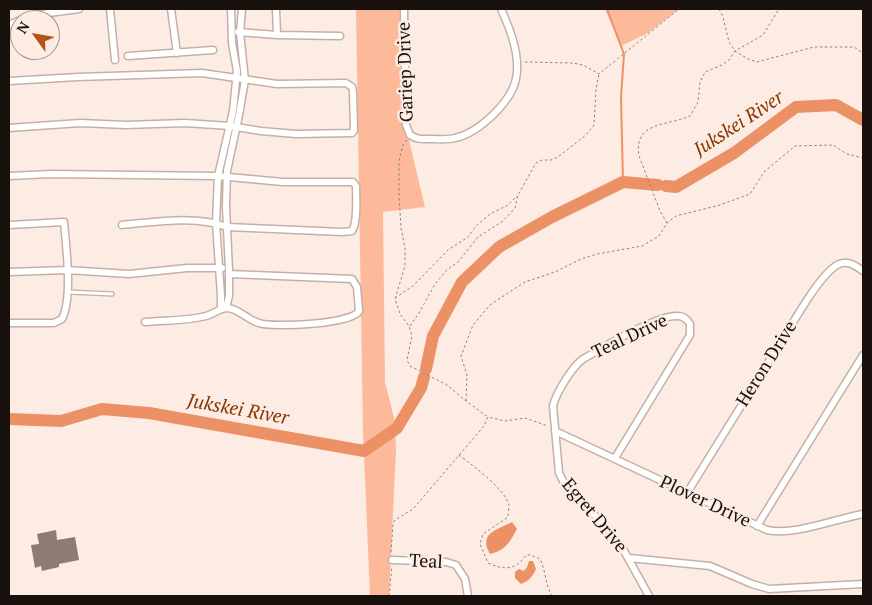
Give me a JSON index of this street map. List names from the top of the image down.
{
  "streets": {
    "street": [
      "Gariep Drive",
      "Teal Drive",
      "Heron Drive",
      "Plover Drive",
      "Egret Drive",
      "Teal"
    ]
  },
  "crossings": [
    ["Teal Drive", "Plover Drive"],
    ["Teal Drive", "Egret Drive"],
    ["Heron Drive", "Plover Drive"],
    ["Plover Drive", "Egret Drive"]
  ],
  "water": ["Jukskei River"],
  "north": "top left"
}
